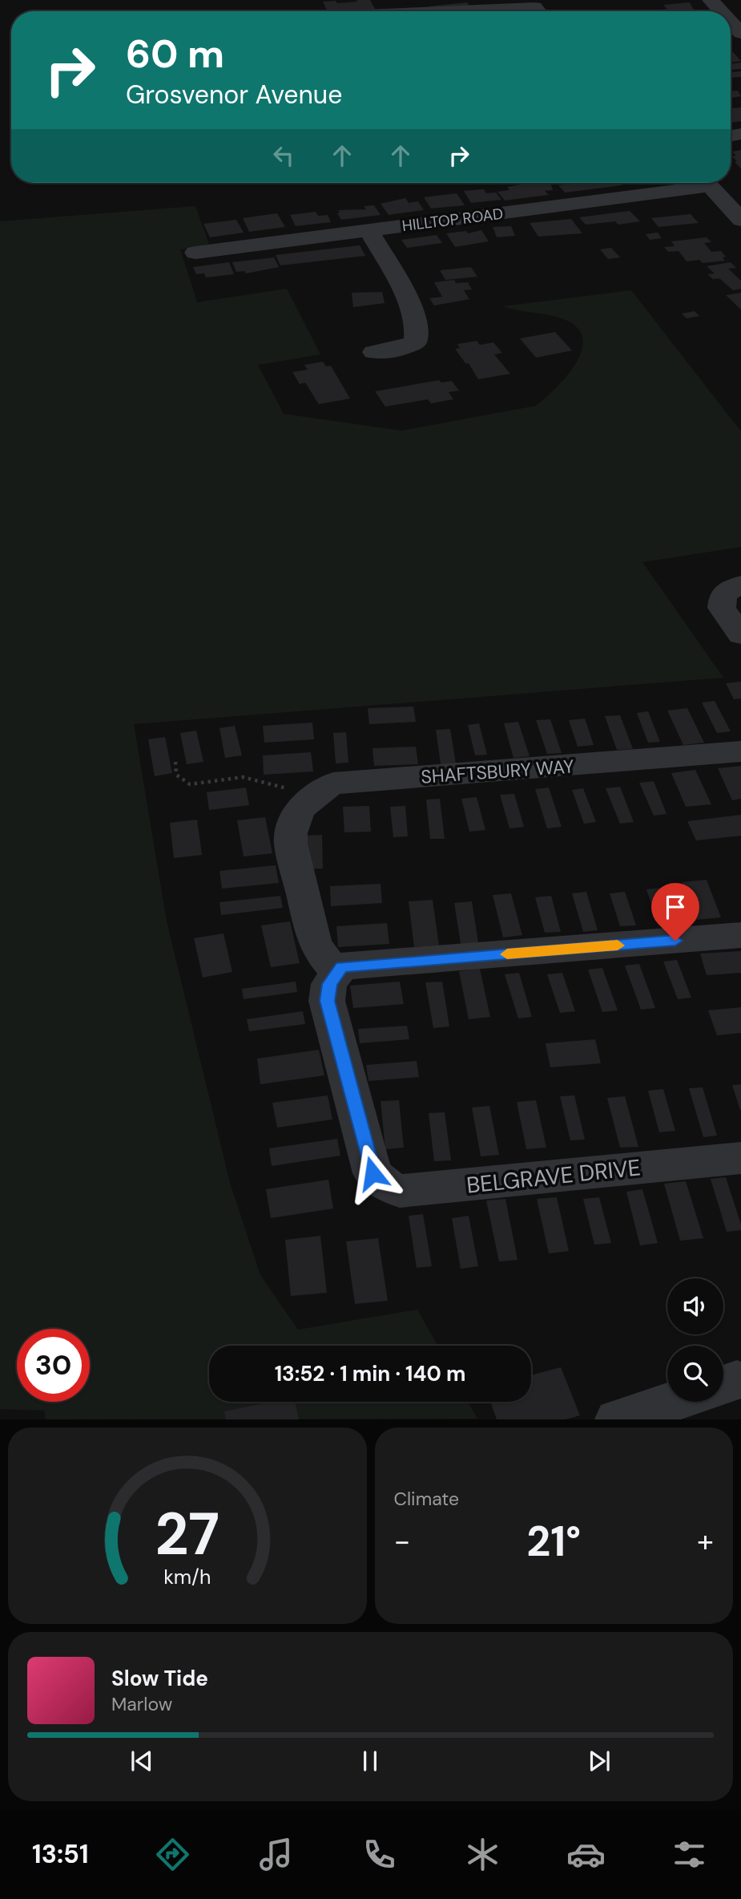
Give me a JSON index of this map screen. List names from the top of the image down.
{
  "streets": {
    "street": ["HILLTOP ROAD", "SHAFTSBURY WAY", "BELGRAVE DRIVE"]
  },
  "crossings": [
    ["SHAFTSBURY WAY", "BELGRAVE DRIVE"]
  ],
  "page": {
    "turn": ["60 m", "Grosvenor Avenue"],
    "limit": "30",
    "trip": "13:52 · 1 min · 140 m",
    "tile": "Climate",
    "heat": ["−", "21°", "+"],
    "song": ["Slow Tide", "Marlow"],
    "tabs": "13:51",
    "gauge": ["27", "km/h"]
  }
}
